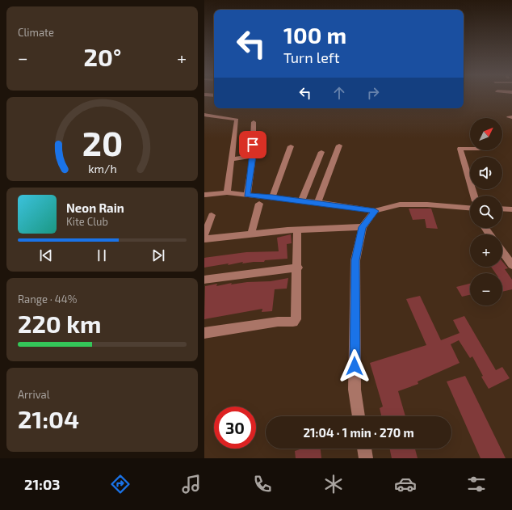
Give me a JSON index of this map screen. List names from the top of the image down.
{
  "north": "top right",
  "page": {
    "tile": [
      "Climate",
      ["Range · 44%", "220 km"],
      ["Arrival", "21:04"]
    ],
    "turn": ["100 m", "Turn left"],
    "heat": ["−", "20°", "+"],
    "map_buttons": ["+", "−"],
    "song": ["Neon Rain", "Kite Club"],
    "limit": "30",
    "trip": "21:04 · 1 min · 270 m",
    "tabs": "21:03",
    "gauge": ["20", "km/h"]
  }
}
